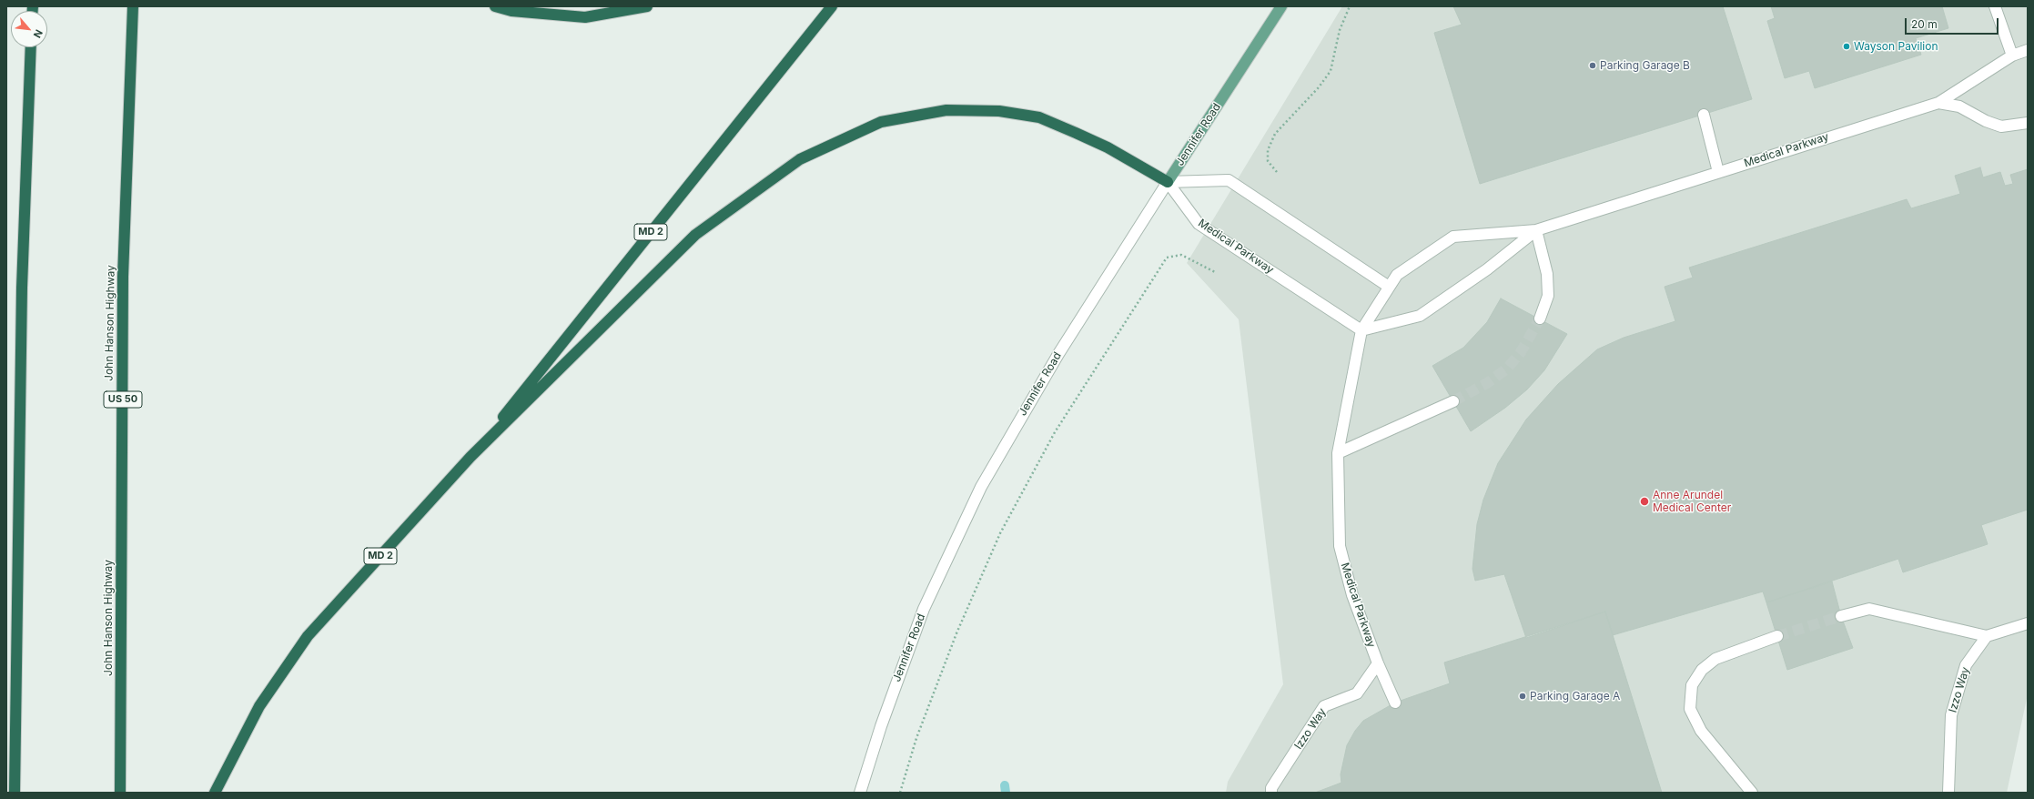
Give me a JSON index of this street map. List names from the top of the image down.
{
  "streets": {
    "highway": ["MD 2", "John Hanson Highway", "US 50"],
    "main road": ["Jennifer Road"],
    "street": ["Medical Parkway", "Izzo Way"]
  },
  "crossings": [
    ["Jennifer Road", "Medical Parkway"],
    ["Medical Parkway", "Izzo Way"]
  ],
  "places": [
    "Wayson Pavilion",
    "Parking Garage B",
    "Anne Arundel Medical Center",
    "Parking Garage A"
  ],
  "scale_bar": "20 m",
  "north": "bottom right"
}
